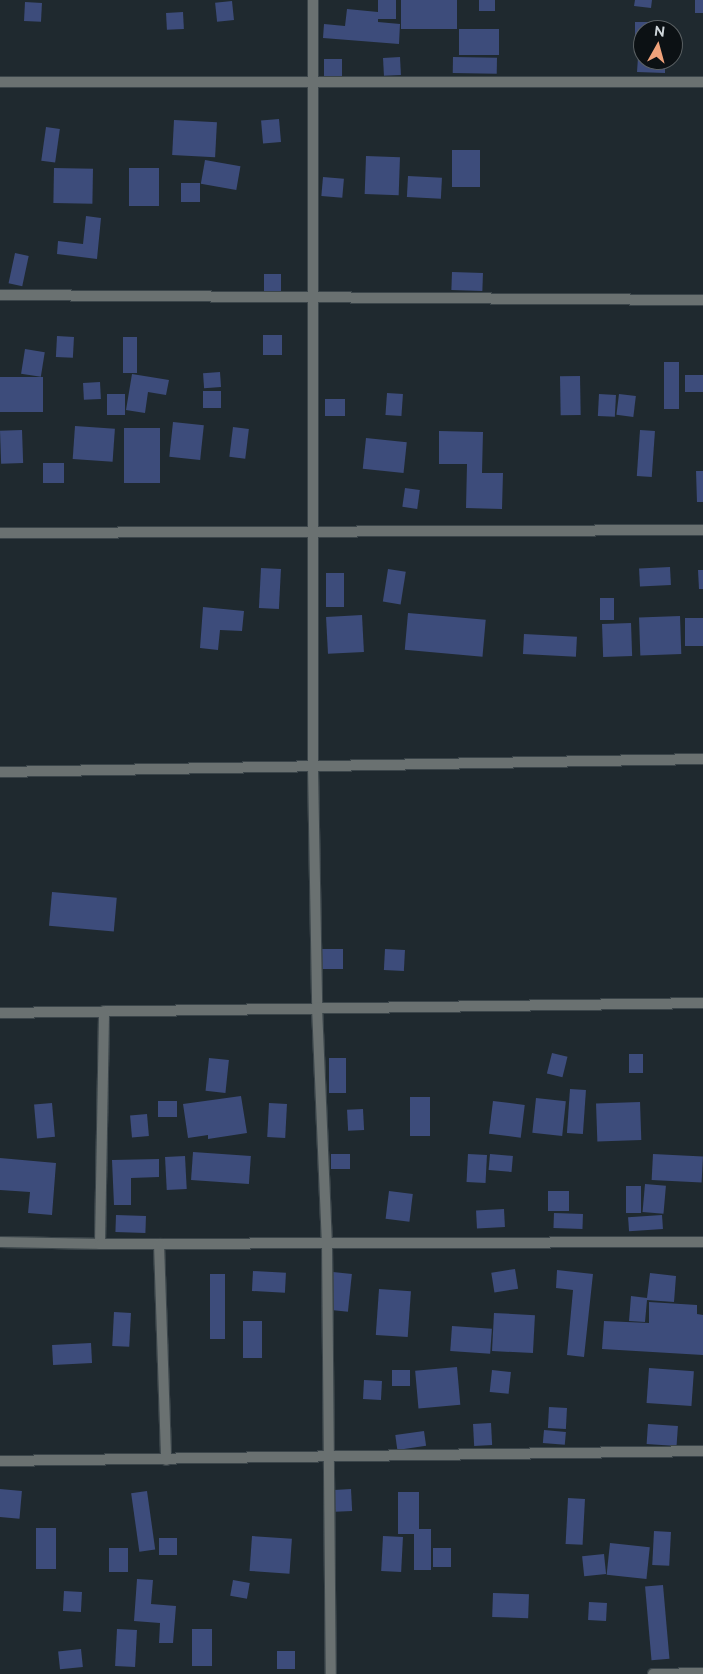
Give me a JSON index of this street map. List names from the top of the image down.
{
  "north": "top"
}
